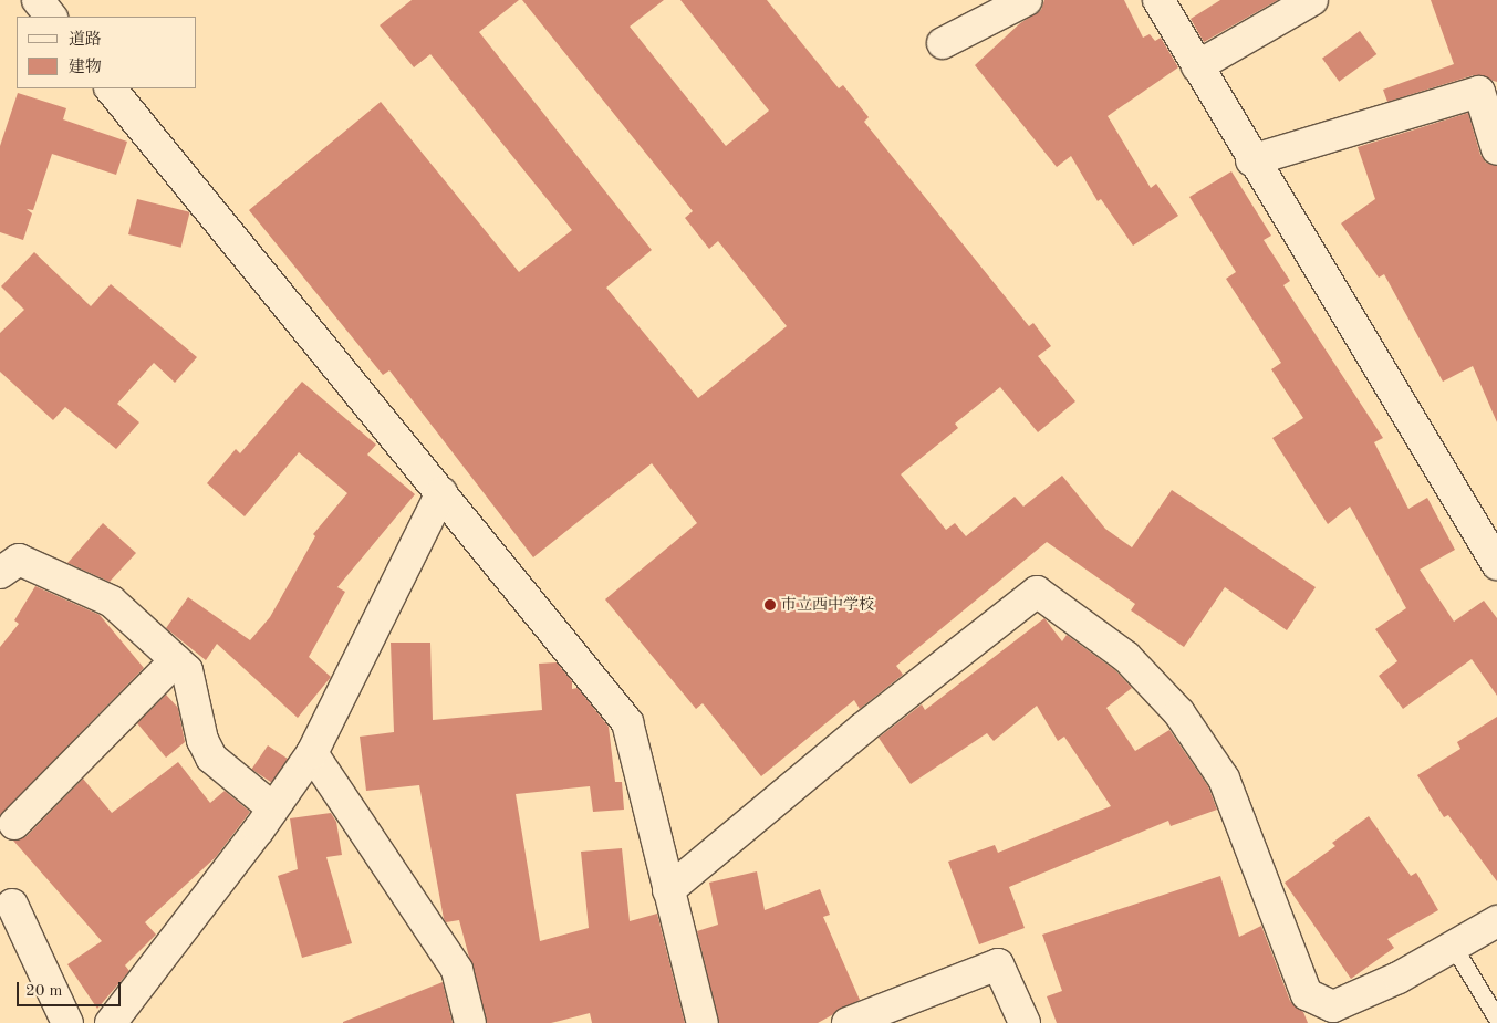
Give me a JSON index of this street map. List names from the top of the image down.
{
  "places": ["市立西中学校"],
  "legend": ["道路", "建物"],
  "scale_bar": "20 m"
}
